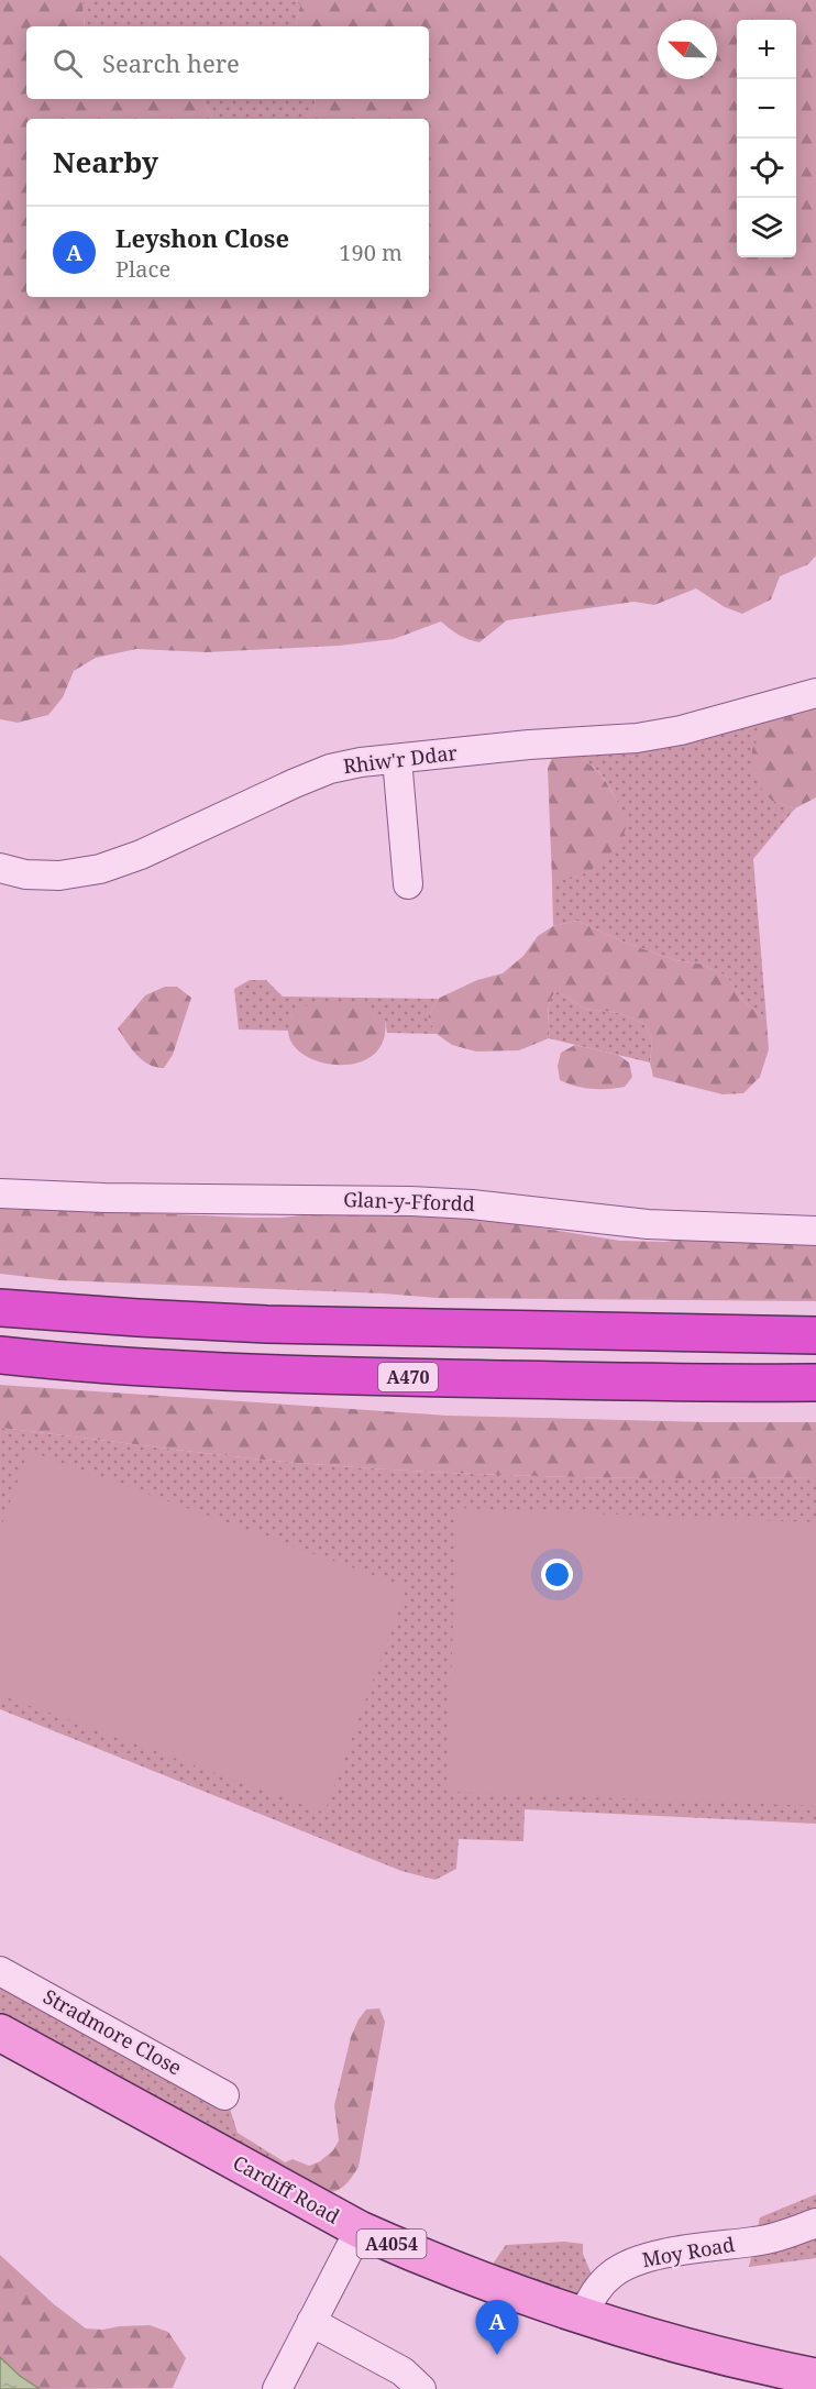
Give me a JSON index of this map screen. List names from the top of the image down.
{
  "streets": {
    "highway": ["A470"],
    "main road": ["Cardiff Road", "A4054"],
    "street": [
      "Rhiw'r Ddar",
      "Glan-y-Ffordd",
      "Stradmore Close",
      "Moy Road"
    ]
  },
  "crossings": [
    ["Cardiff Road", "Moy Road"]
  ],
  "north": "top left",
  "page": {
    "map_buttons": ["+", "−"],
    "search": "Search here",
    "heading": "Nearby",
    "list": [
      {
        "mark": "A",
        "name": "Leyshon Close",
        "note": "Place",
        "value": "190 m"
      }
    ],
    "pins": "A"
  }
}
